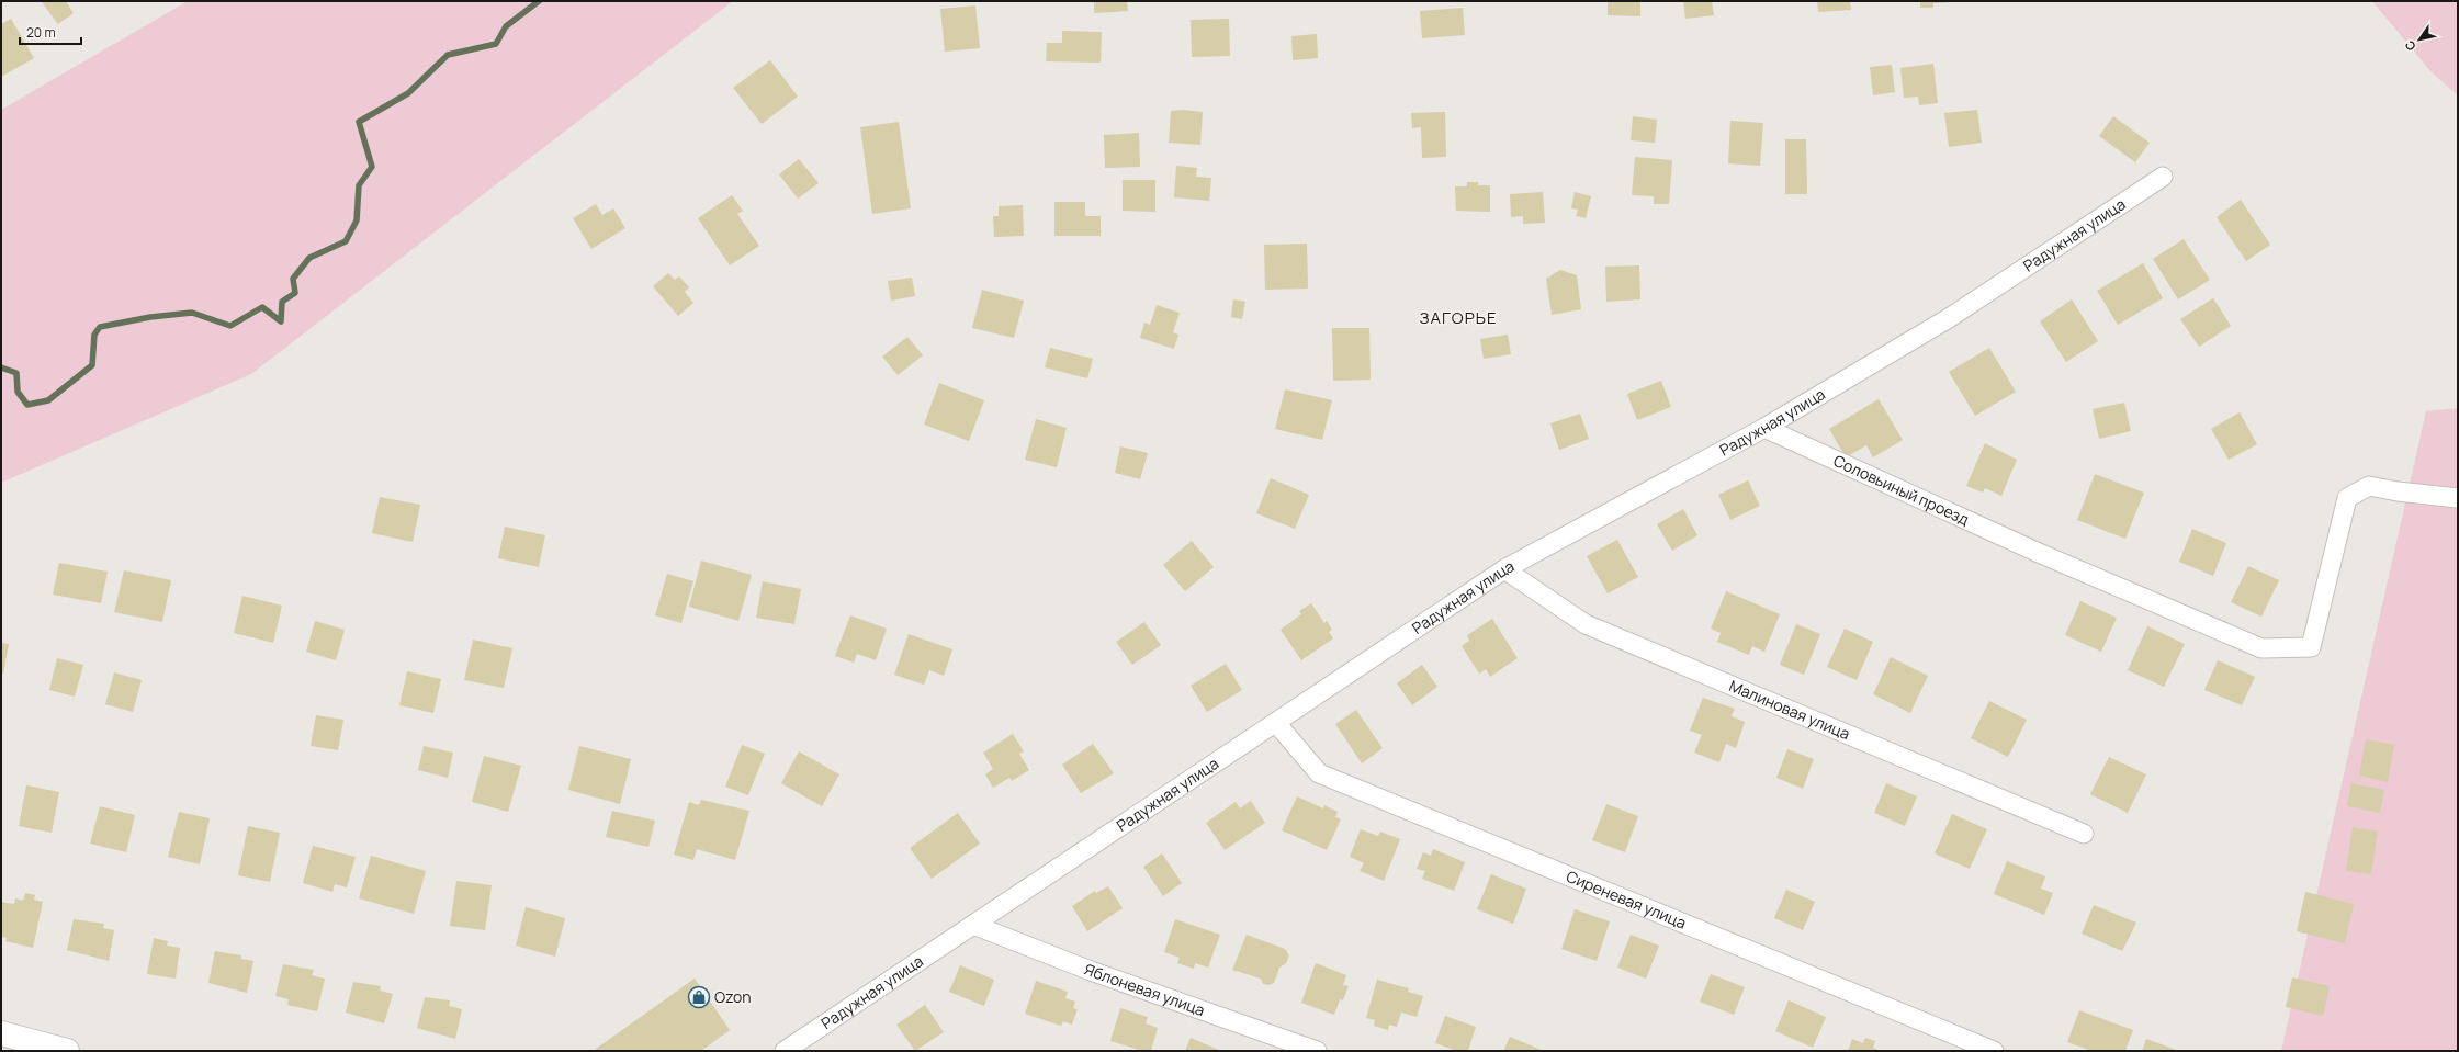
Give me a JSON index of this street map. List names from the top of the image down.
{
  "streets": {
    "street": [
      "Радужная улица",
      "Соловьиный проезд",
      "Малиновая улица",
      "Сиреневая улица",
      "Яблоневая улица"
    ]
  },
  "crossings": [
    ["Радужная улица", "Соловьиный проезд"],
    ["Радужная улица", "Малиновая улица"],
    ["Радужная улица", "Сиреневая улица"],
    ["Радужная улица", "Яблоневая улица"]
  ],
  "districts": ["ЗАГОРЬЕ"],
  "places": {
    "shop": ["Ozon"]
  },
  "scale_bar": "20 m",
  "north": "bottom left"
}
